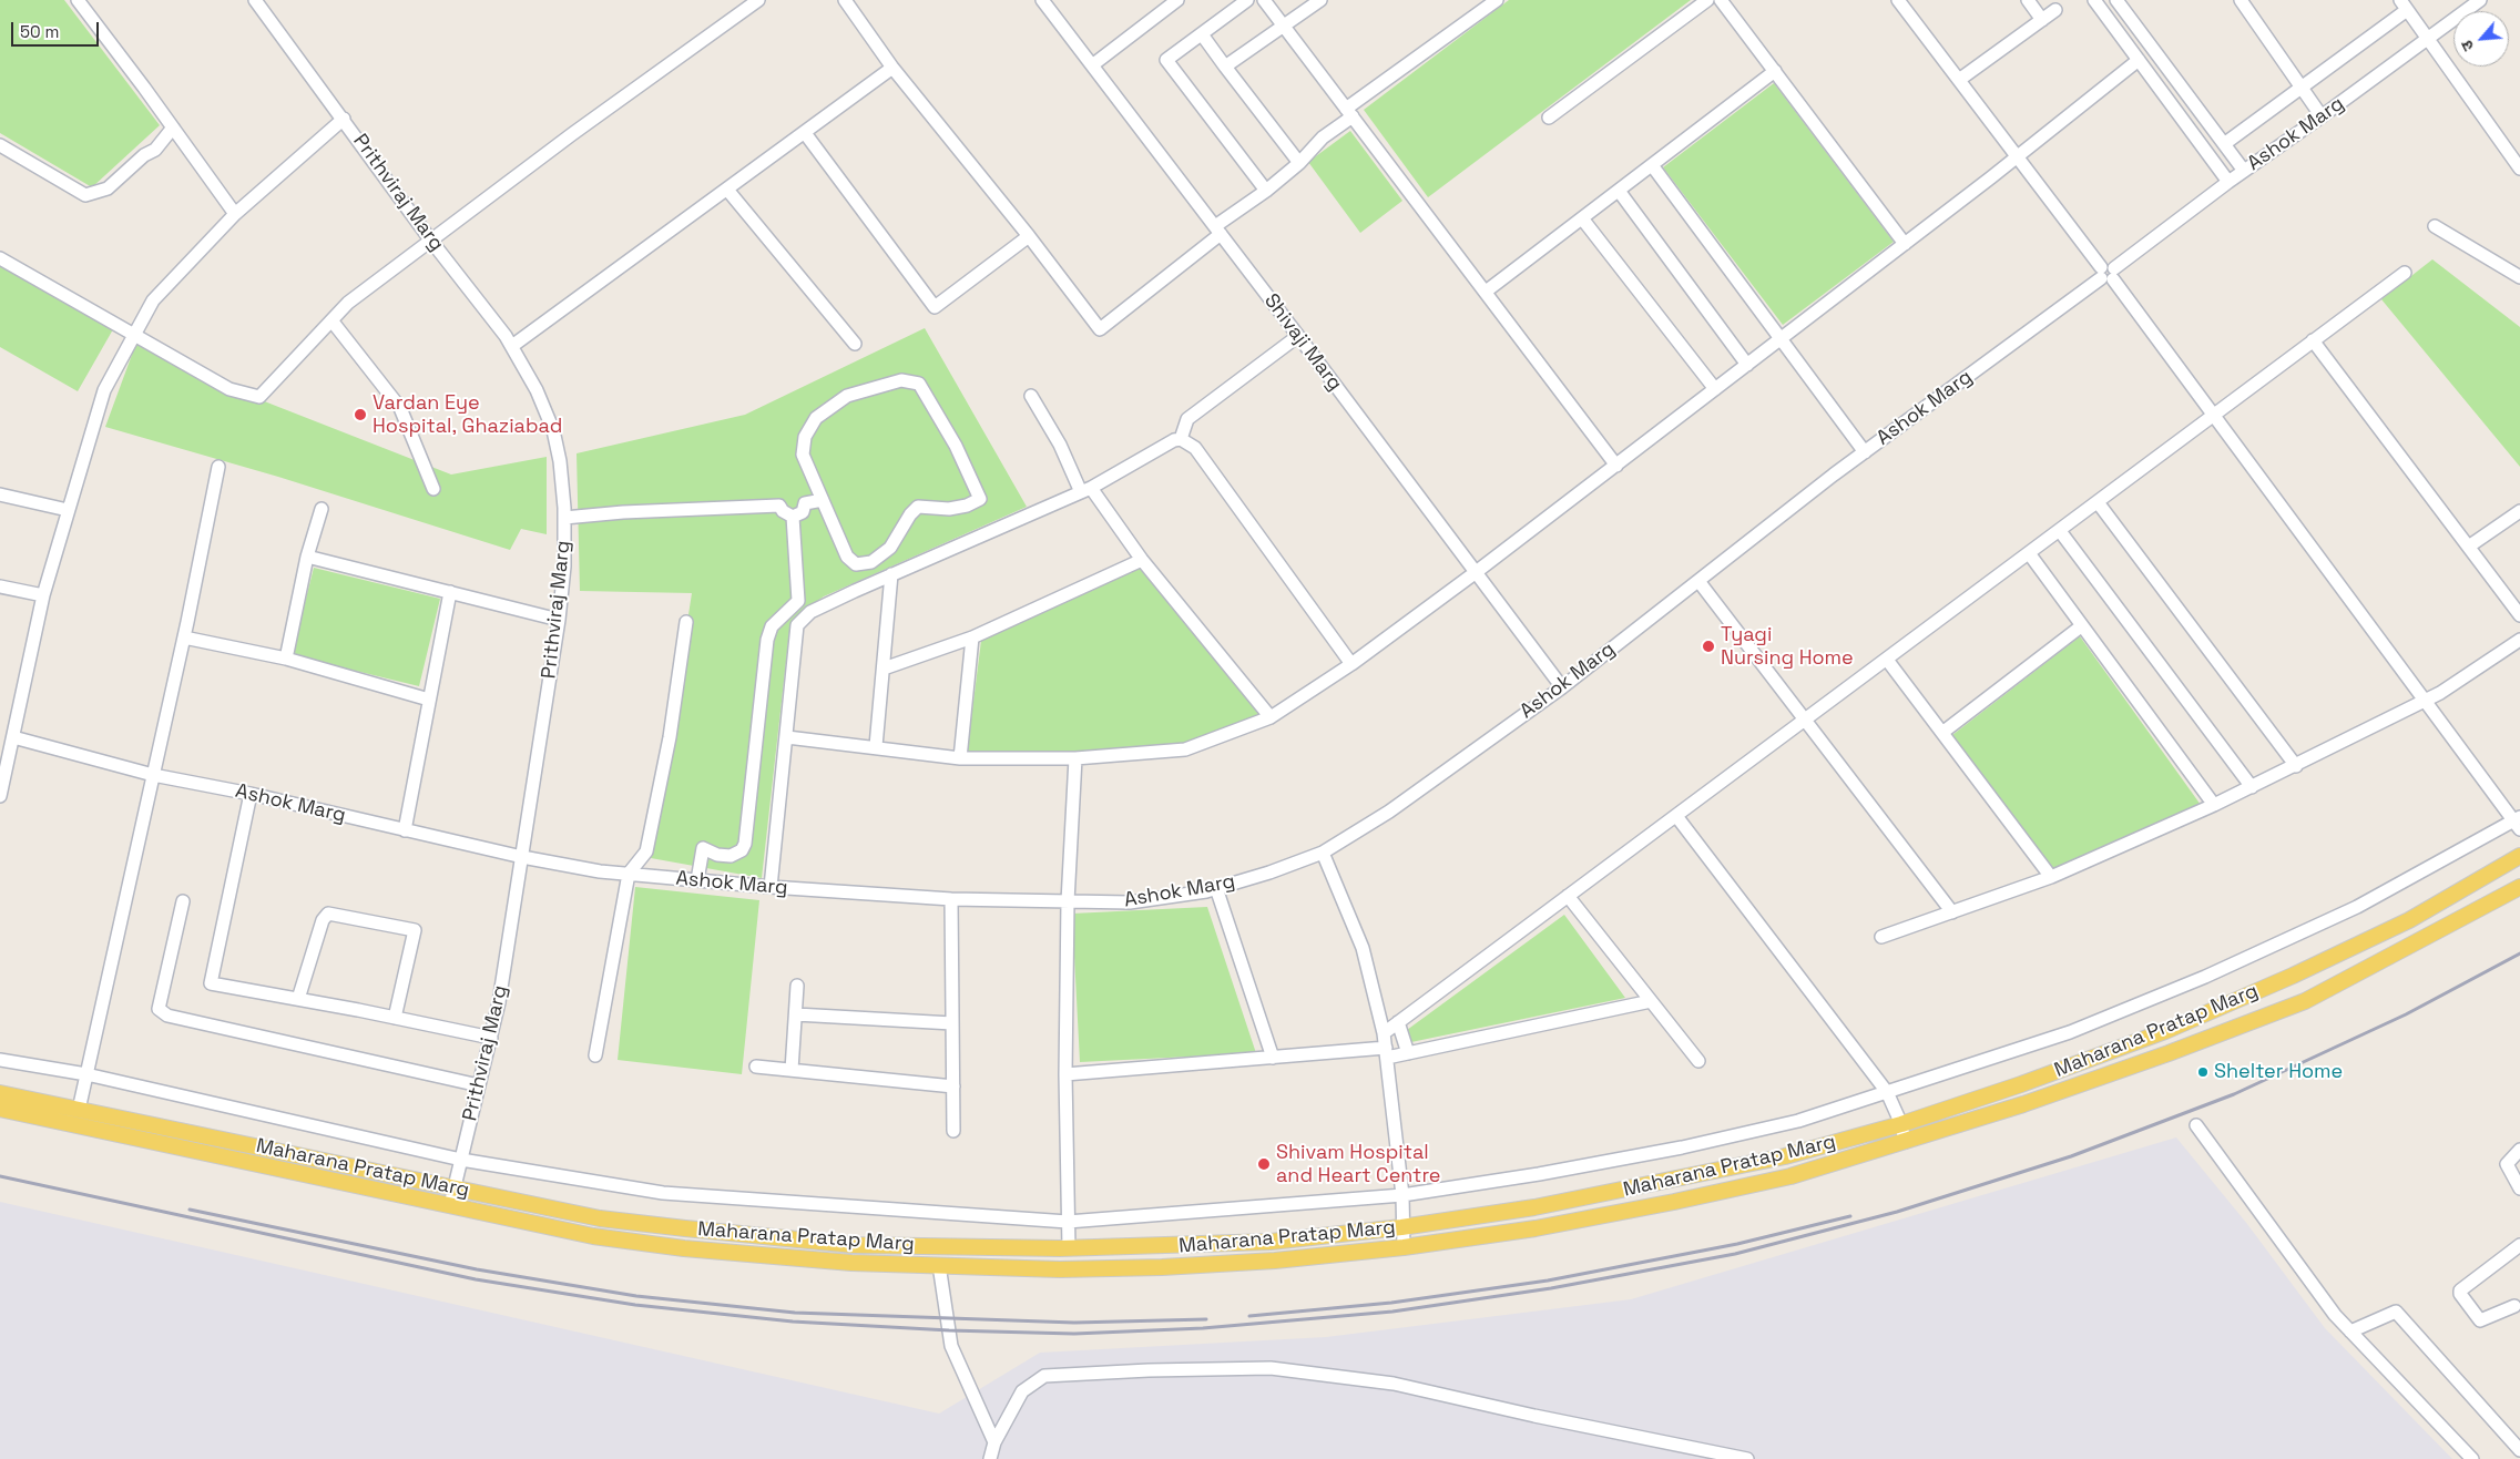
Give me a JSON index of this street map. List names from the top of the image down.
{
  "streets": {
    "main road": ["Maharana Pratap Marg"],
    "street": ["Ashok Marg", "Prithviraj Marg", "Shivaji Marg"]
  },
  "crossings": [
    ["Ashok Marg", "Prithviraj Marg"],
    ["Ashok Marg", "Shivaji Marg"],
    ["Prithviraj Marg", "Maharana Pratap Marg"]
  ],
  "places": [
    "Vardan Eye Hospital, Ghaziabad",
    "Tyagi Nursing Home",
    "Shelter Home",
    "Shivam Hospital and Heart Centre"
  ],
  "scale_bar": "50 m",
  "north": "bottom left"
}
